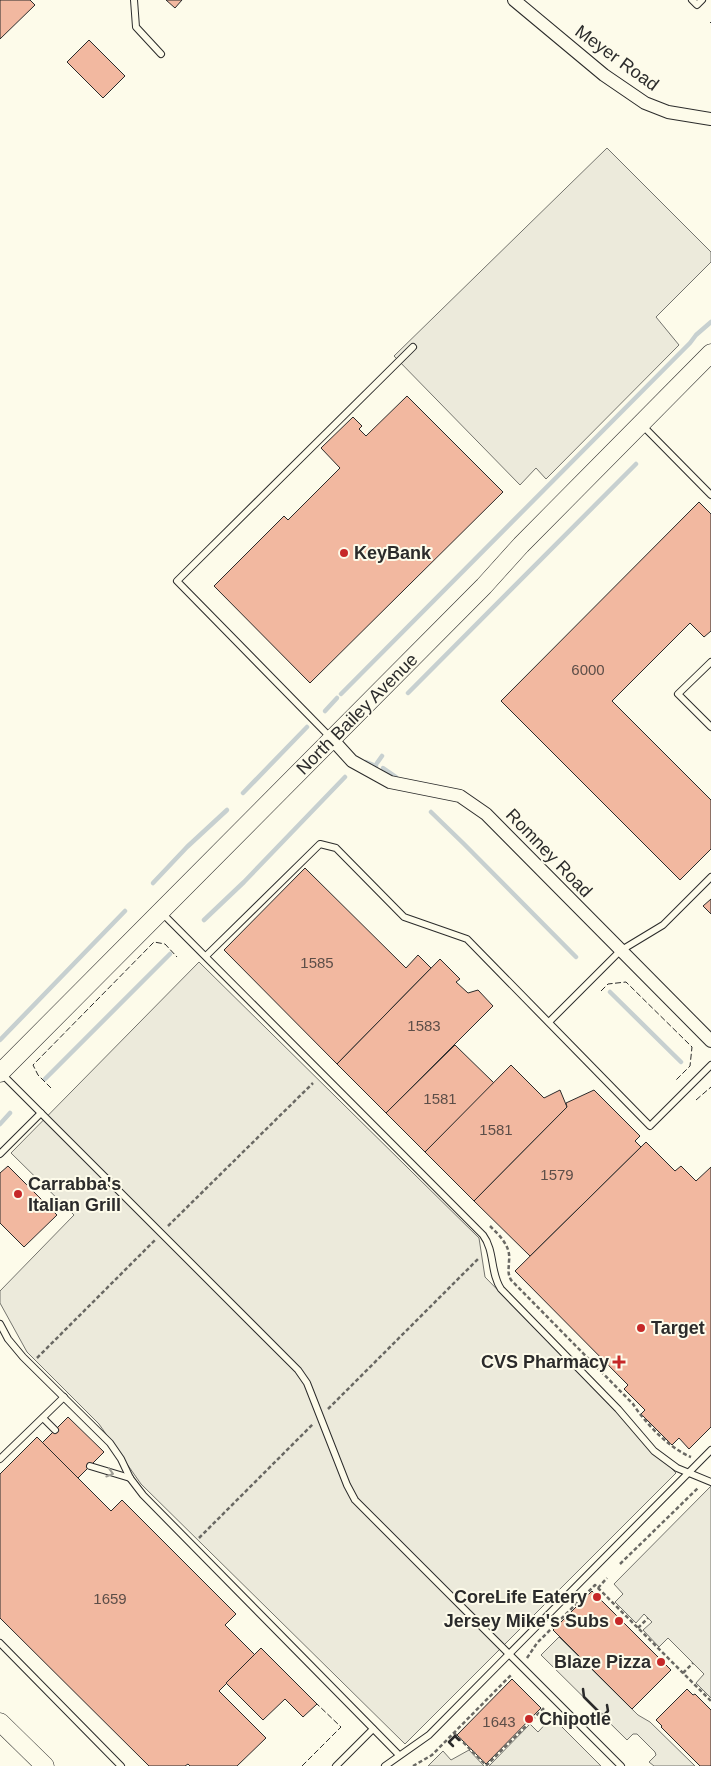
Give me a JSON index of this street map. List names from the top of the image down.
{
  "streets": {
    "street": ["Meyer Road", "North Bailey Avenue", "Romney Road"]
  },
  "crossings": [
    ["North Bailey Avenue", "Romney Road"]
  ],
  "places": {
    "other": [
      "KeyBank",
      "Carrabba's Italian Grill",
      "Target",
      "CoreLife Eatery",
      "Jersey Mike's Subs",
      "Blaze Pizza",
      "Chipotle"
    ],
    "health": ["CVS Pharmacy"]
  },
  "house_numbers": [
    "6000",
    "1585",
    "1583",
    "1581",
    "1581",
    "1579",
    "1659",
    "1643"
  ]
}
